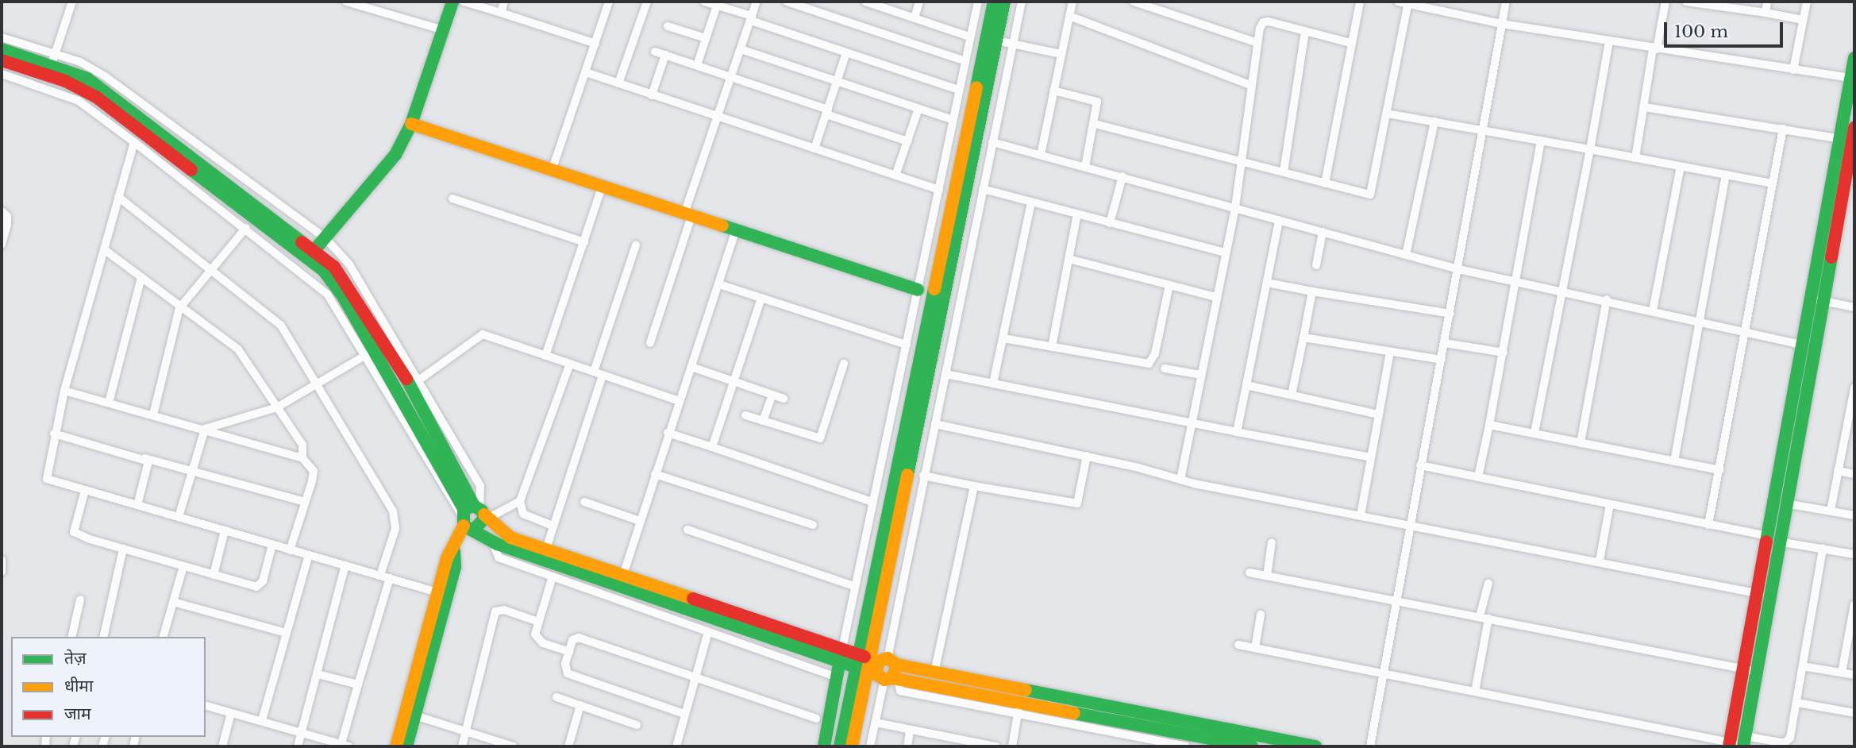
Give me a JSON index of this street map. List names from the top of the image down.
{
  "legend": ["तेज़", "धीमा", "जाम"],
  "scale_bar": "100 m"
}
